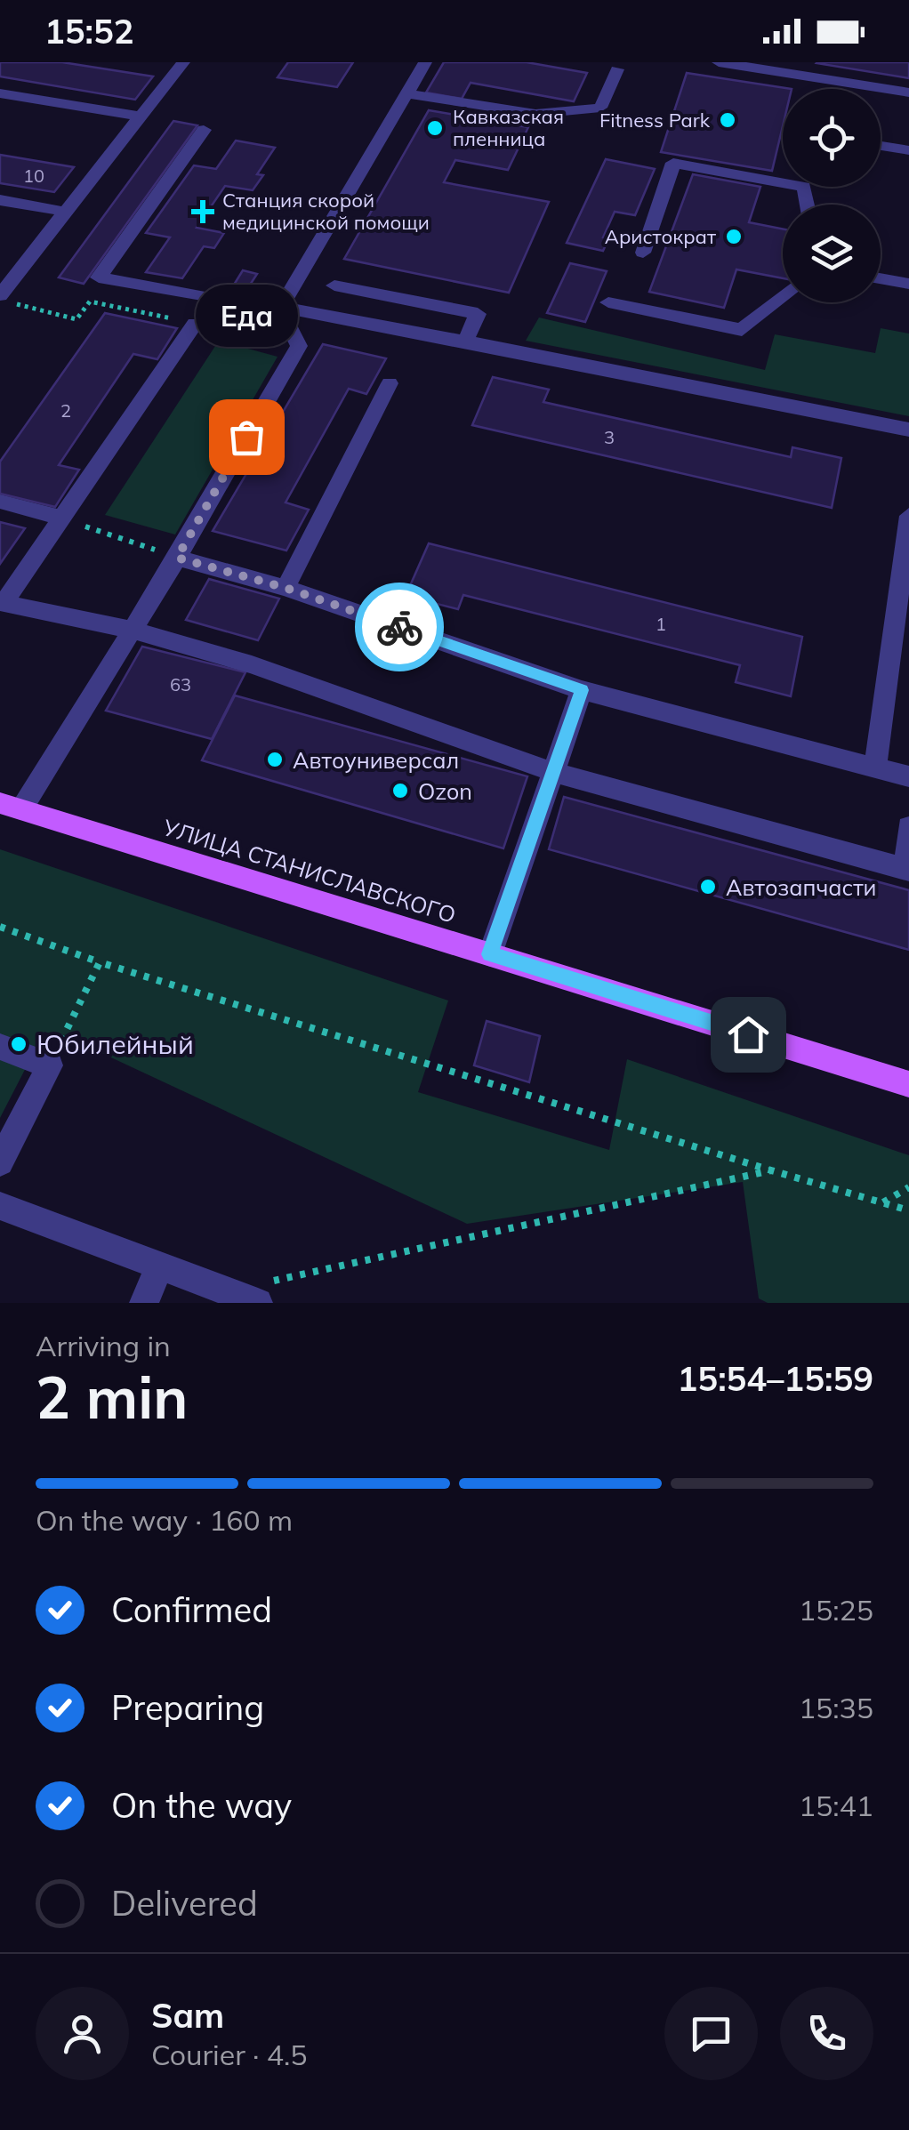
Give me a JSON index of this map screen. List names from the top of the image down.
{
  "streets": {
    "main road": ["УЛИЦА СТАНИСЛАВСКОГО"]
  },
  "places": {
    "other": [
      "Fitness Park",
      "Кавказская пленница",
      "Аристократ",
      "Еда",
      "Автоуниверсал",
      "Ozon",
      "Автозапчасти",
      "Юбилейный"
    ],
    "health": ["Станция скорой медицинской помощи"]
  },
  "house_numbers": [
    "10",
    "2",
    "3",
    "1",
    "63"
  ],
  "page": {
    "status": "15:52",
    "bubble": "Еда",
    "heading": ["2 min", "Arriving in", "15:54–15:59"],
    "panel": ["Sam", "Courier · 4.5"],
    "bar": "On the way · 160 m",
    "list": [
      ["Confirmed", "15:25"],
      ["Preparing", "15:35"],
      ["On the way", "15:41"],
      "Delivered"
    ]
  }
}
